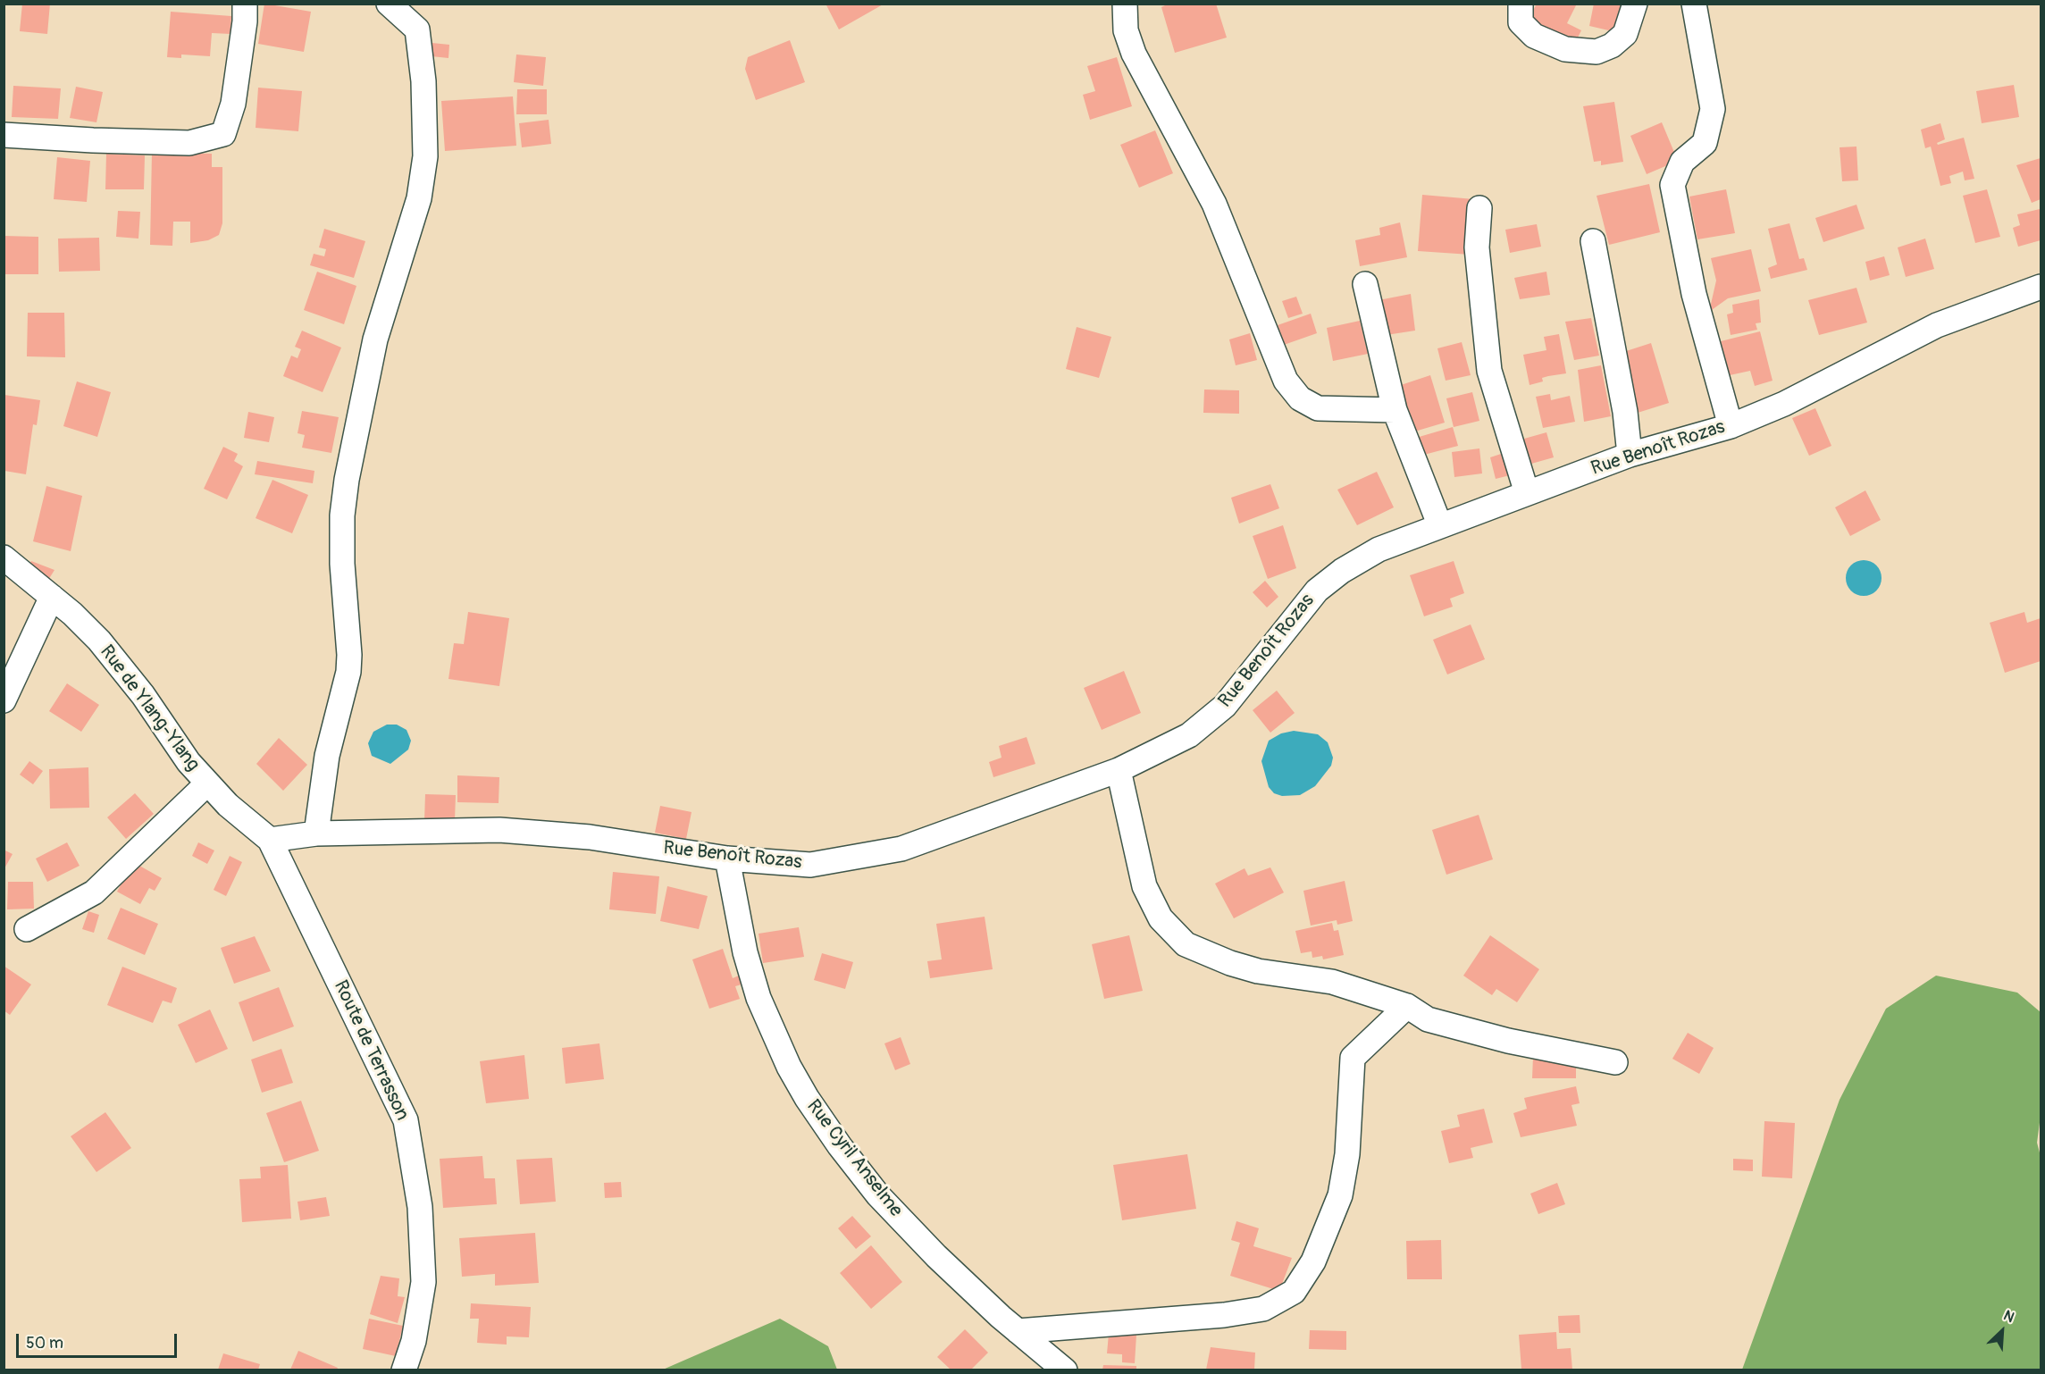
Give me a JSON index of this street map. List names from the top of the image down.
{
  "streets": {
    "street": [
      "Rue Benoît Rozas",
      "Rue de Ylang-Ylang",
      "Route de Terrasson",
      "Rue Cyril Anselme"
    ]
  },
  "crossings": [
    ["Rue Benoît Rozas", "Rue de Ylang-Ylang"],
    ["Rue Benoît Rozas", "Route de Terrasson"],
    ["Rue Benoît Rozas", "Rue Cyril Anselme"],
    ["Rue de Ylang-Ylang", "Route de Terrasson"]
  ],
  "scale_bar": "50 m",
  "north": "top right"
}
